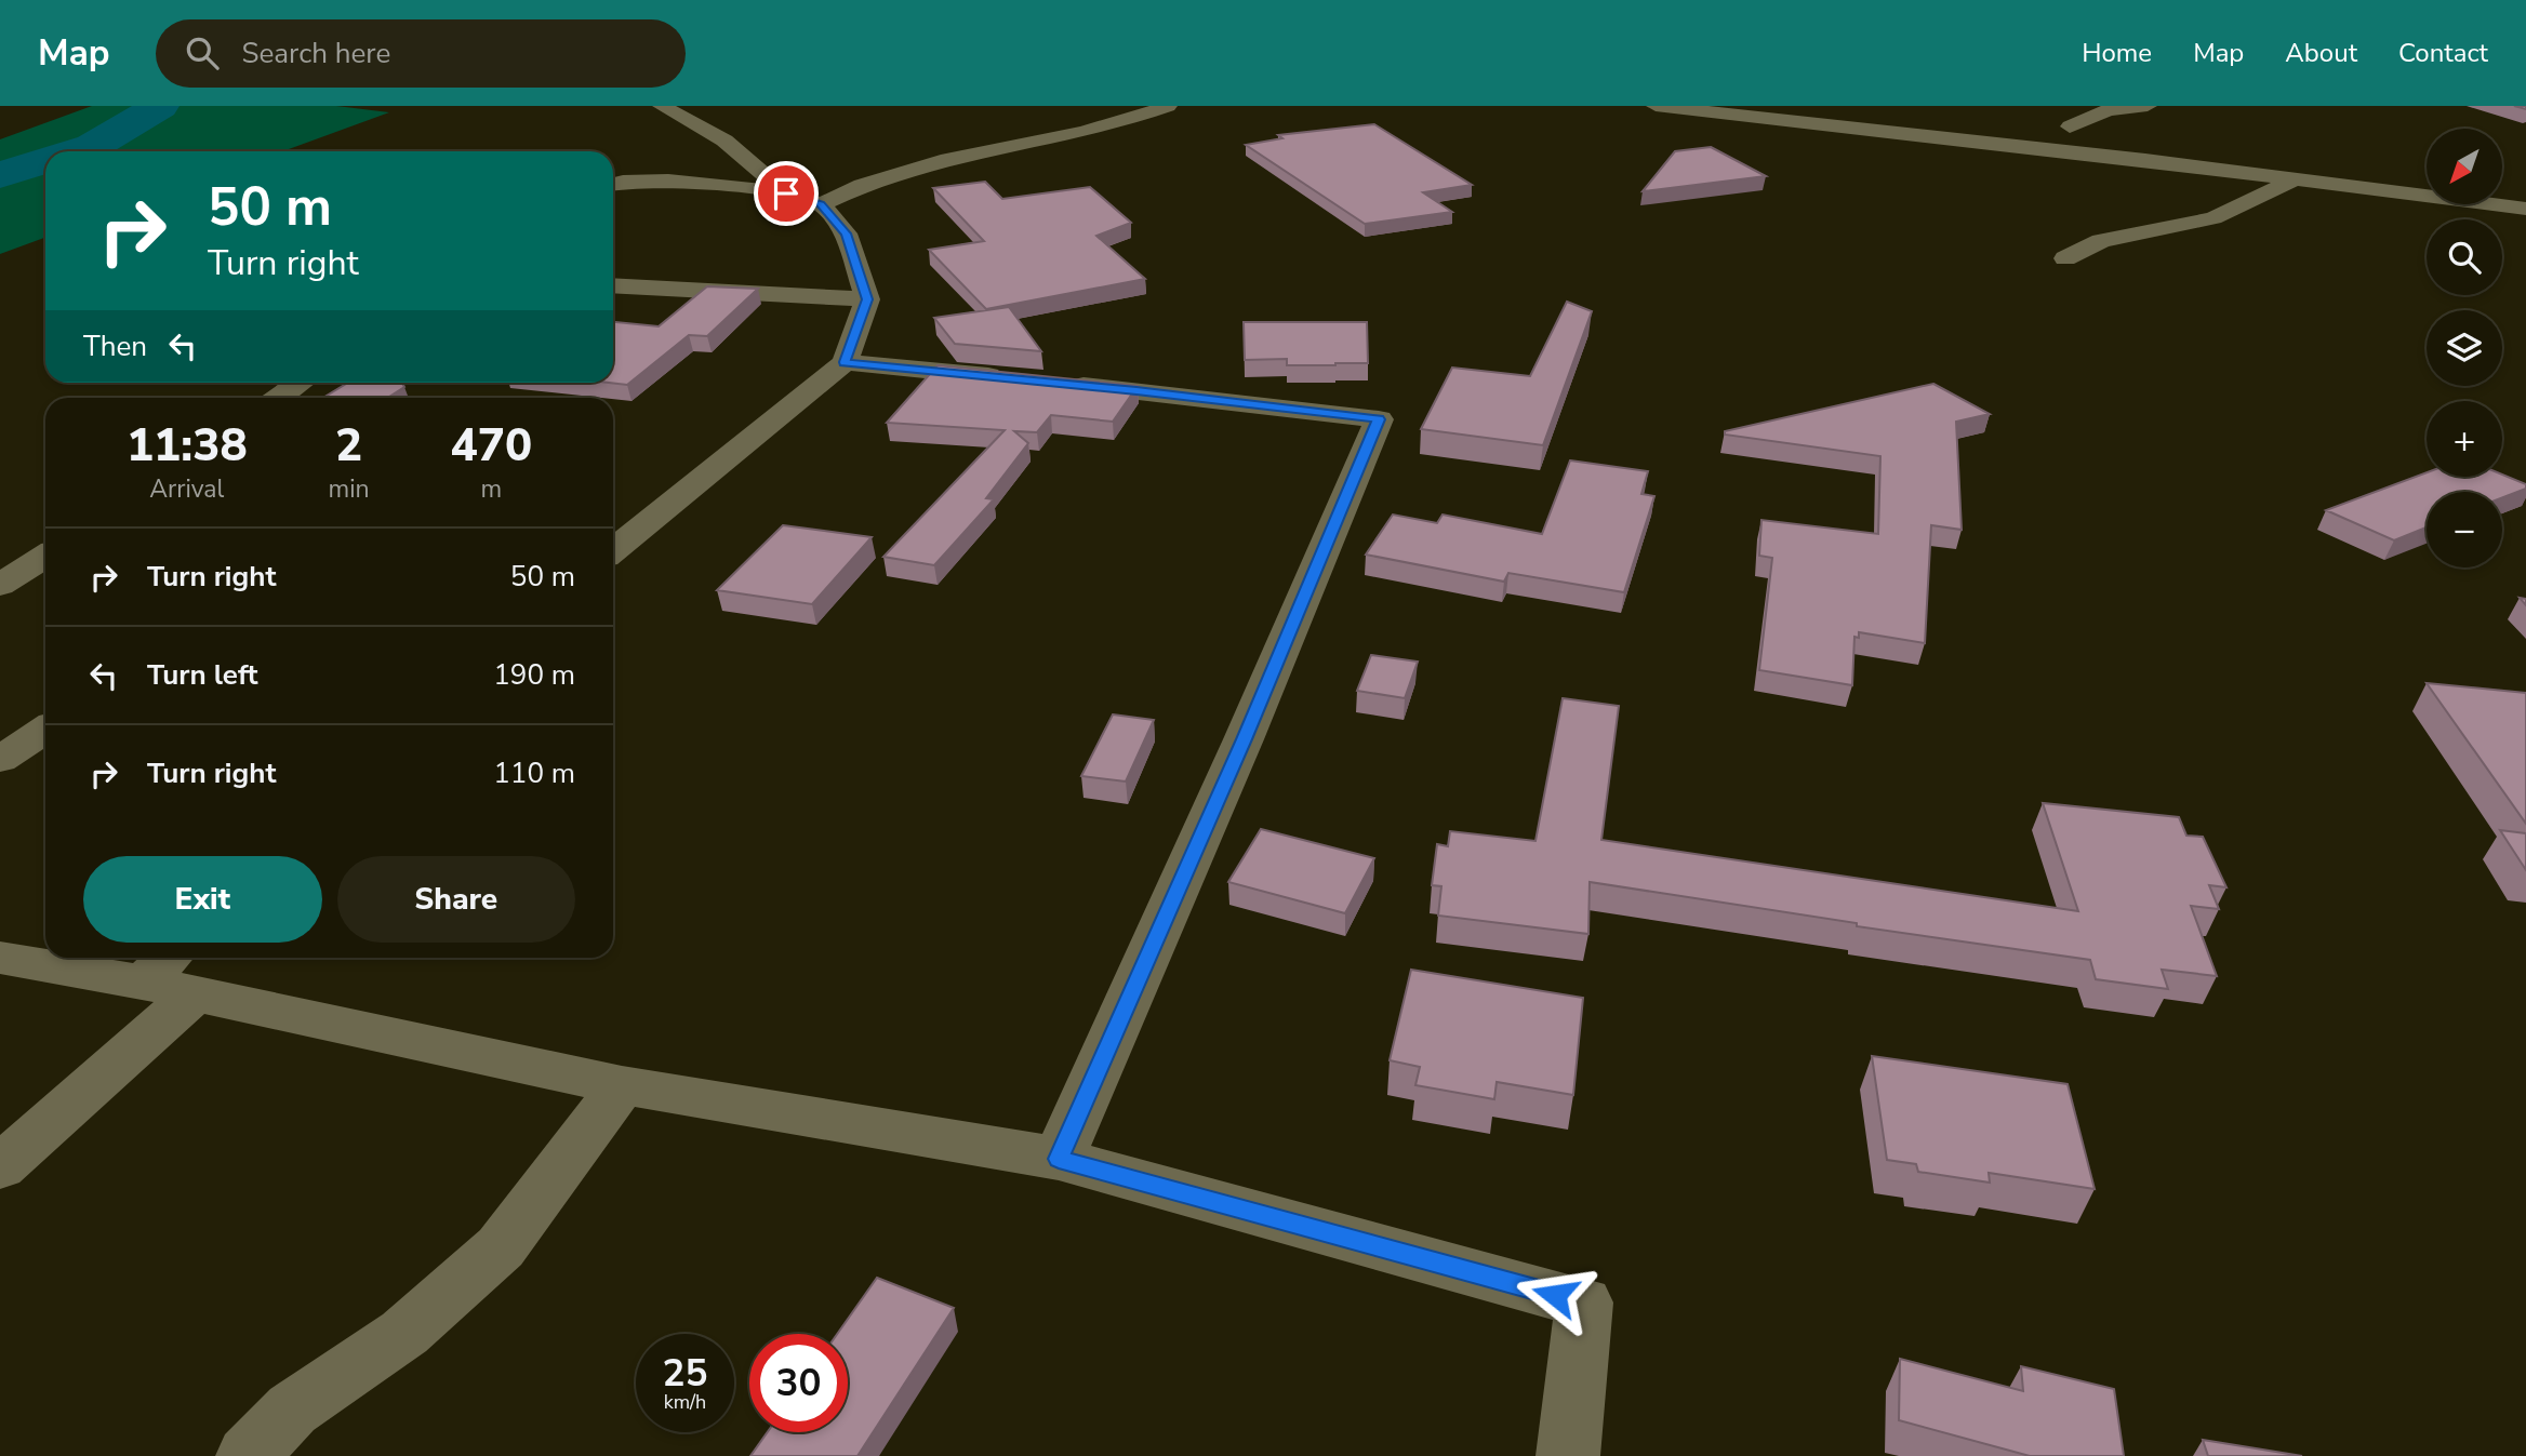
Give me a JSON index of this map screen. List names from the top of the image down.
{
  "north": "bottom left",
  "page": {
    "header": "Map",
    "search": "Search here",
    "nav": [
      "Home",
      "Map",
      "About",
      "Contact"
    ],
    "map_buttons": ["+", "−"],
    "turn": ["50 m", "Turn right"],
    "then": "Then",
    "eta": [
      "11:38",
      "Arrival",
      "2",
      "min",
      "470",
      "m"
    ],
    "list": [
      {
        "name": "Turn right",
        "value": "50 m"
      },
      {
        "name": "Turn left",
        "value": "190 m"
      },
      {
        "name": "Turn right",
        "value": "110 m"
      }
    ],
    "buttons": ["Exit", "Share"],
    "speed": "25 km/h",
    "limit": "30"
  }
}
